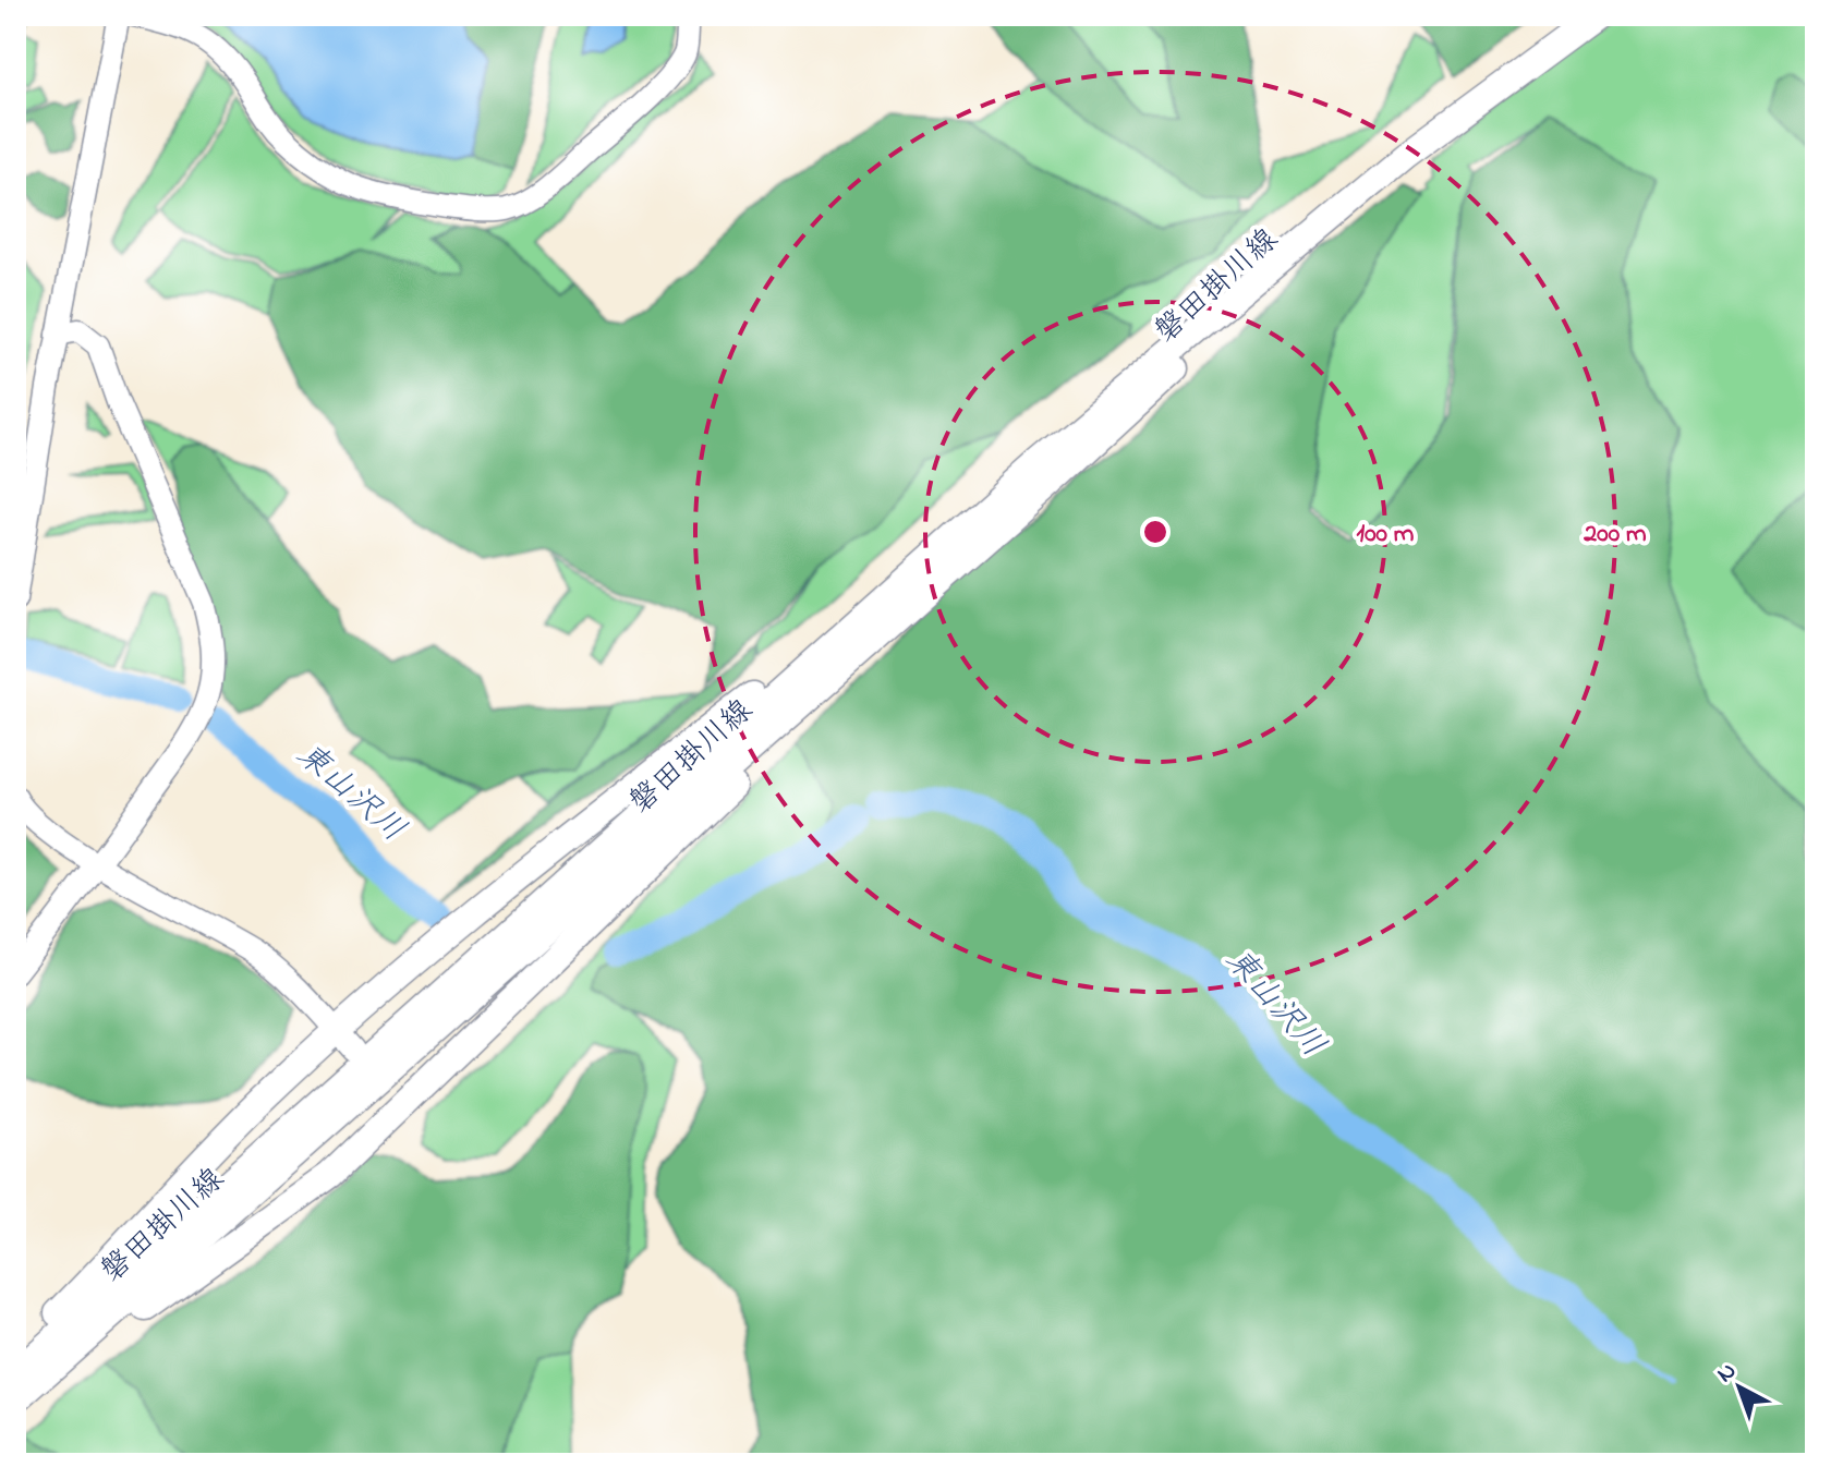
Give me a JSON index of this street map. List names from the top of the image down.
{
  "streets": {
    "main road": ["磐田掛川線"]
  },
  "water": ["東山沢川"],
  "north": "top left",
  "rings": ["100 m", "200 m"]
}
